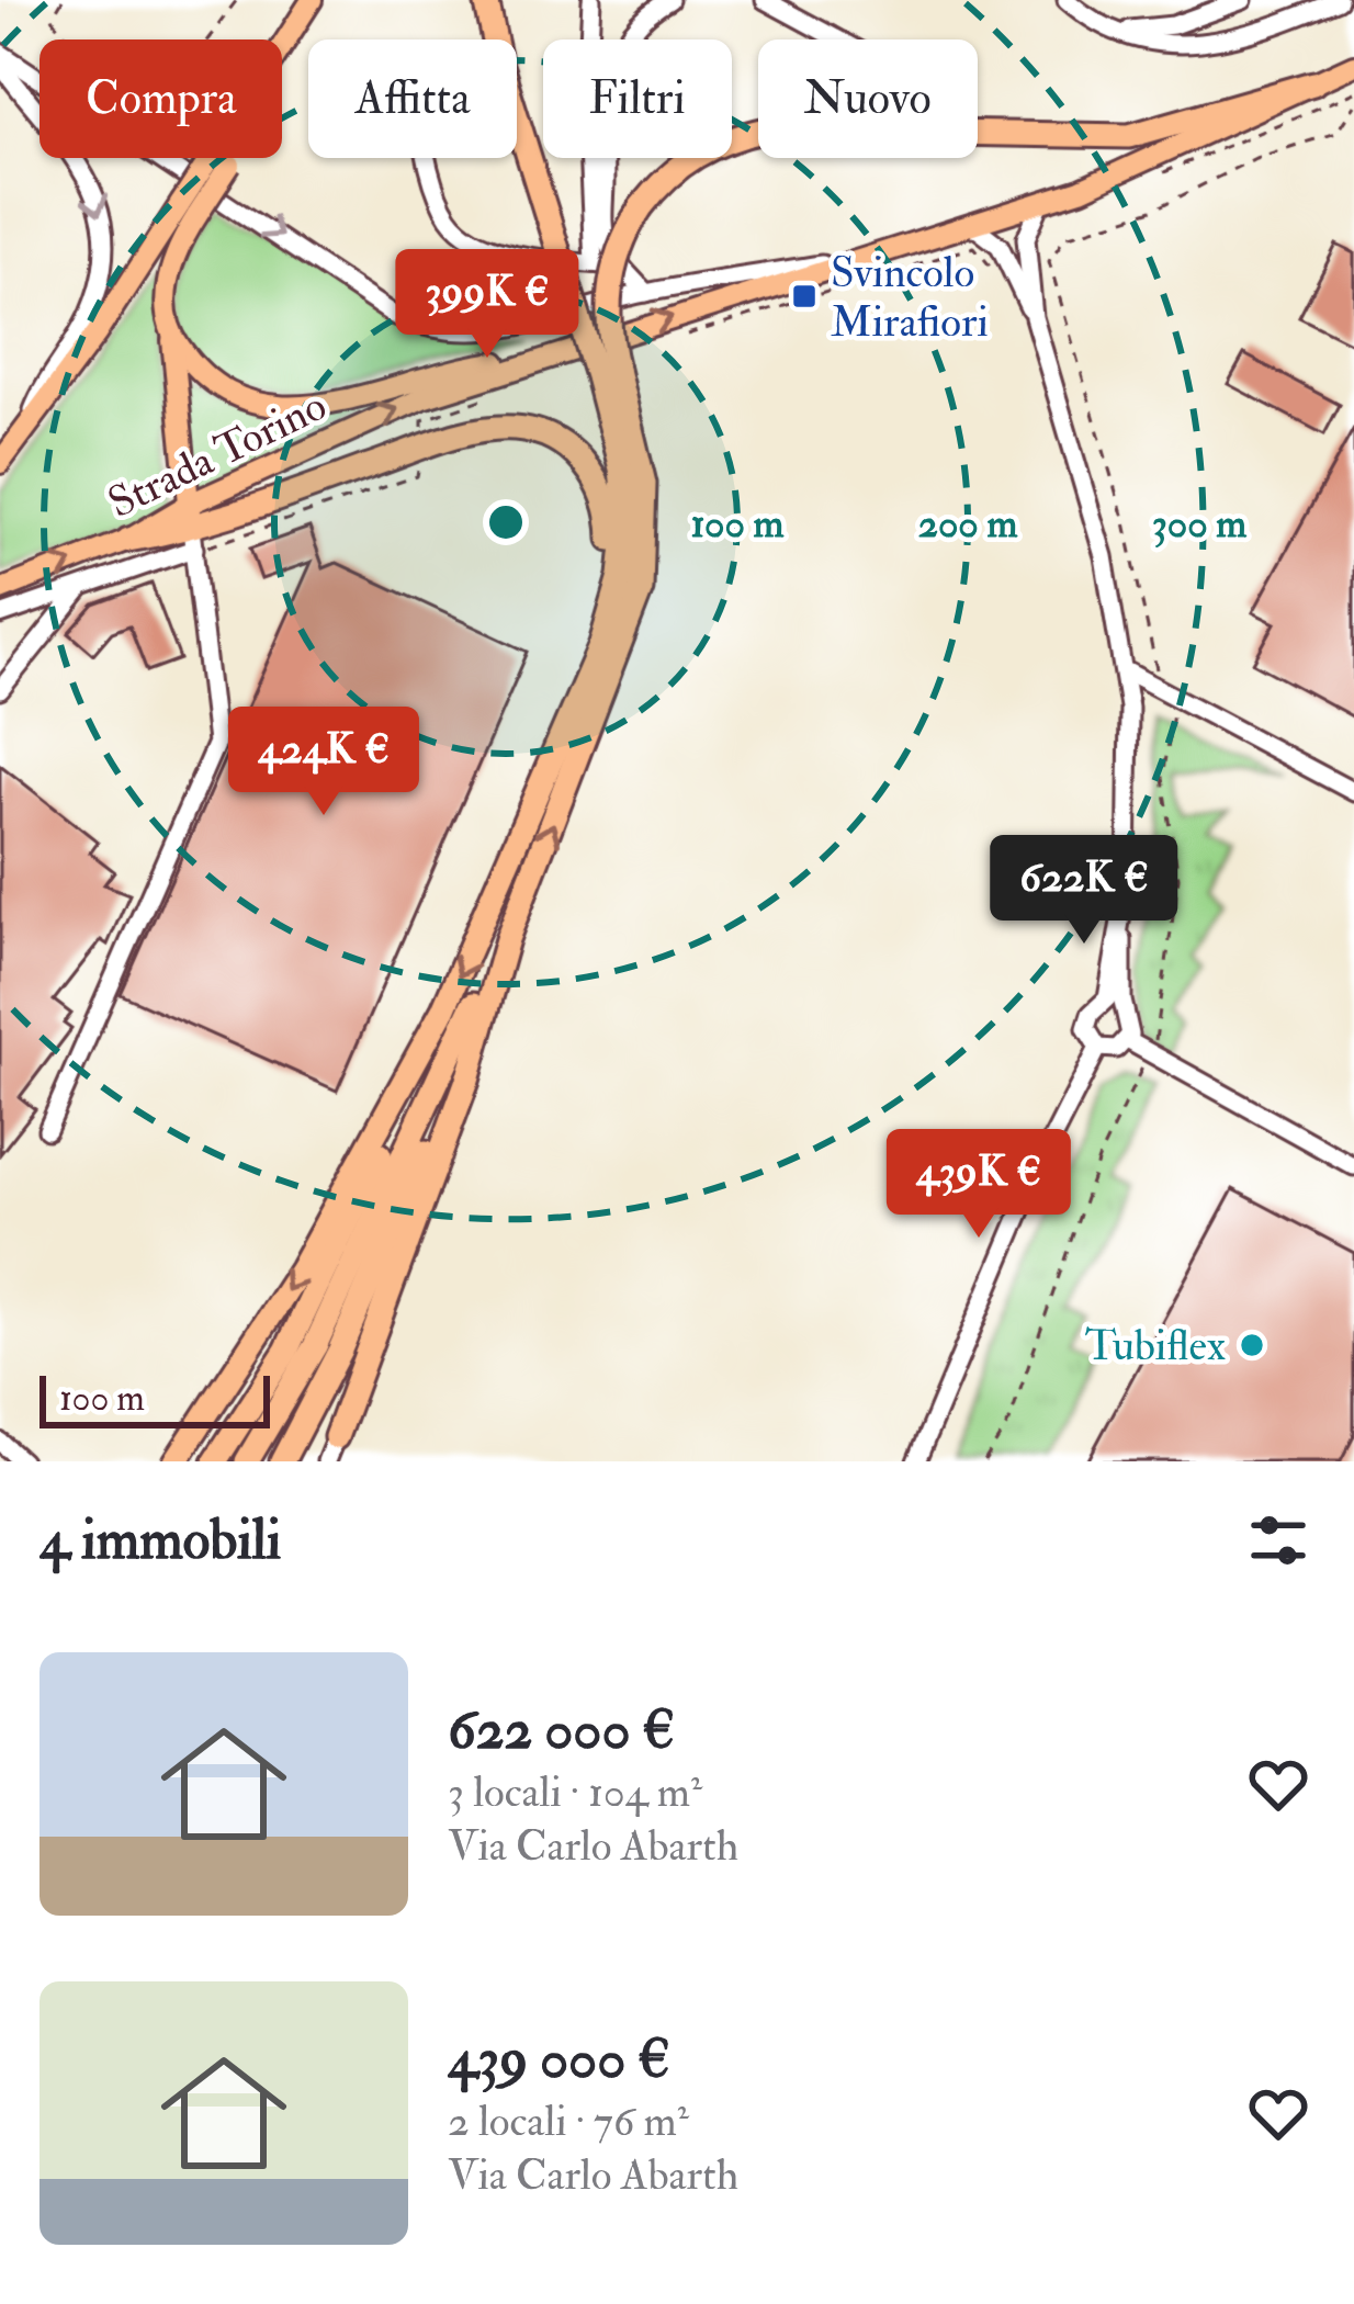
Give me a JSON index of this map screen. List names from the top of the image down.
{
  "streets": {
    "main road": ["Strada Torino"]
  },
  "one_way": ["Strada Torino"],
  "places": {
    "transit": ["Svincolo Mirafiori"],
    "other": ["Tubiflex"]
  },
  "scale_bar": "100 m",
  "page": {
    "chip": [
      "Compra",
      "Affitta",
      "Filtri",
      "Nuovo"
    ],
    "price": [
      "399K €",
      "424K €",
      "622K €",
      "439K €"
    ],
    "scale": "100 m",
    "heading": "4 immobili",
    "list": [
      {
        "name": "622 000 €",
        "note": "3 locali · 104 m² · Via Carlo Abarth"
      },
      {
        "name": "439 000 €",
        "note": "2 locali · 76 m² · Via Carlo Abarth"
      }
    ]
  },
  "rings": ["100 m", "200 m", "300 m"]
}
